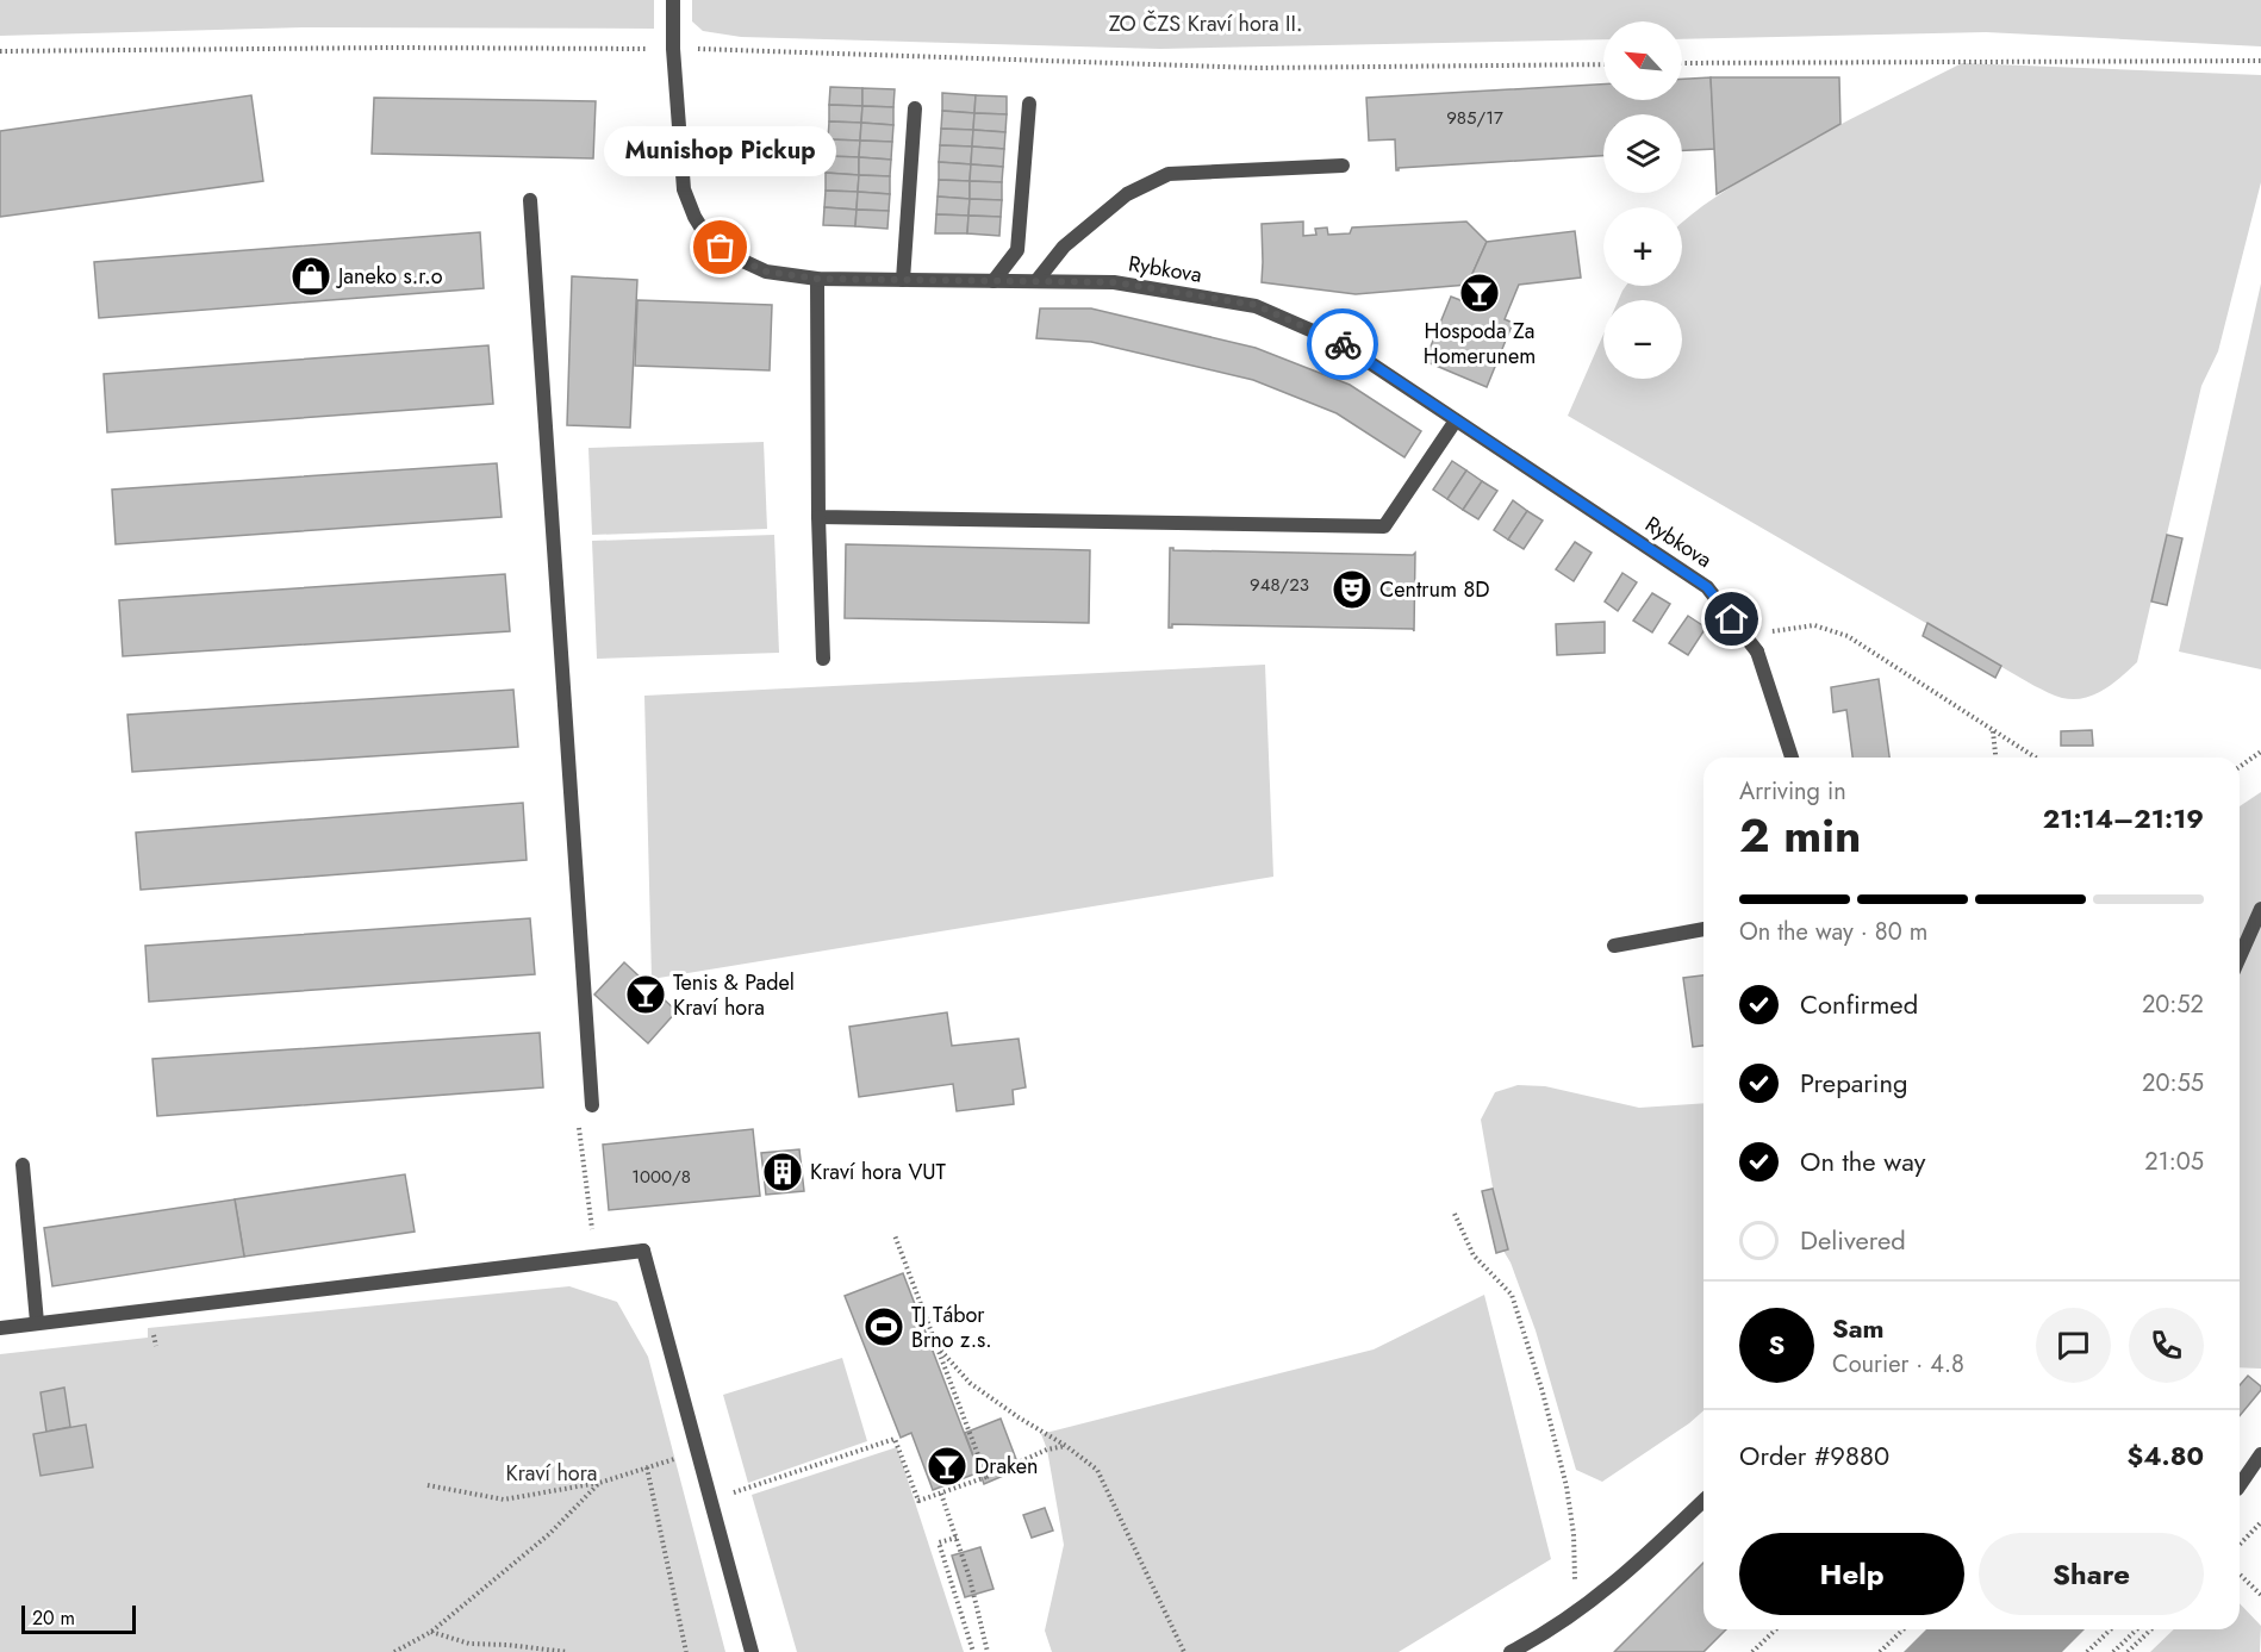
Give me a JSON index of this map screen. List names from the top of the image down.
{
  "streets": {
    "street": ["Rybkova"]
  },
  "parks": ["ZO ČZS Kraví hora II.", "Kraví hora"],
  "places": {
    "other": ["Munishop Pickup"],
    "shop": ["Janeko s.r.o"],
    "bar": ["Hospoda Za Homerunem", "Tenis & Padel Kraví hora", "Draken"],
    "theatre": ["Centrum 8D"],
    "building": ["Kraví hora VUT"],
    "sports": ["TJ Tábor Brno z.s."]
  },
  "house_numbers": ["985/17", "948/23", "1000/8"],
  "scale_bar": "20 m",
  "north": "top left",
  "page": {
    "map_buttons": ["+", "−"],
    "bubble": "Munishop Pickup",
    "heading": ["2 min", "Arriving in", "21:14–21:19"],
    "panel": [
      "Sam",
      "Courier · 4.8",
      "Order #9880",
      "$4.80"
    ],
    "bar": "On the way · 80 m",
    "list": [
      ["Confirmed", "20:52"],
      ["Preparing", "20:55"],
      ["On the way", "21:05"],
      "Delivered"
    ],
    "round": "S",
    "buttons": ["Help", "Share"],
    "scale": "20 m"
  }
}
